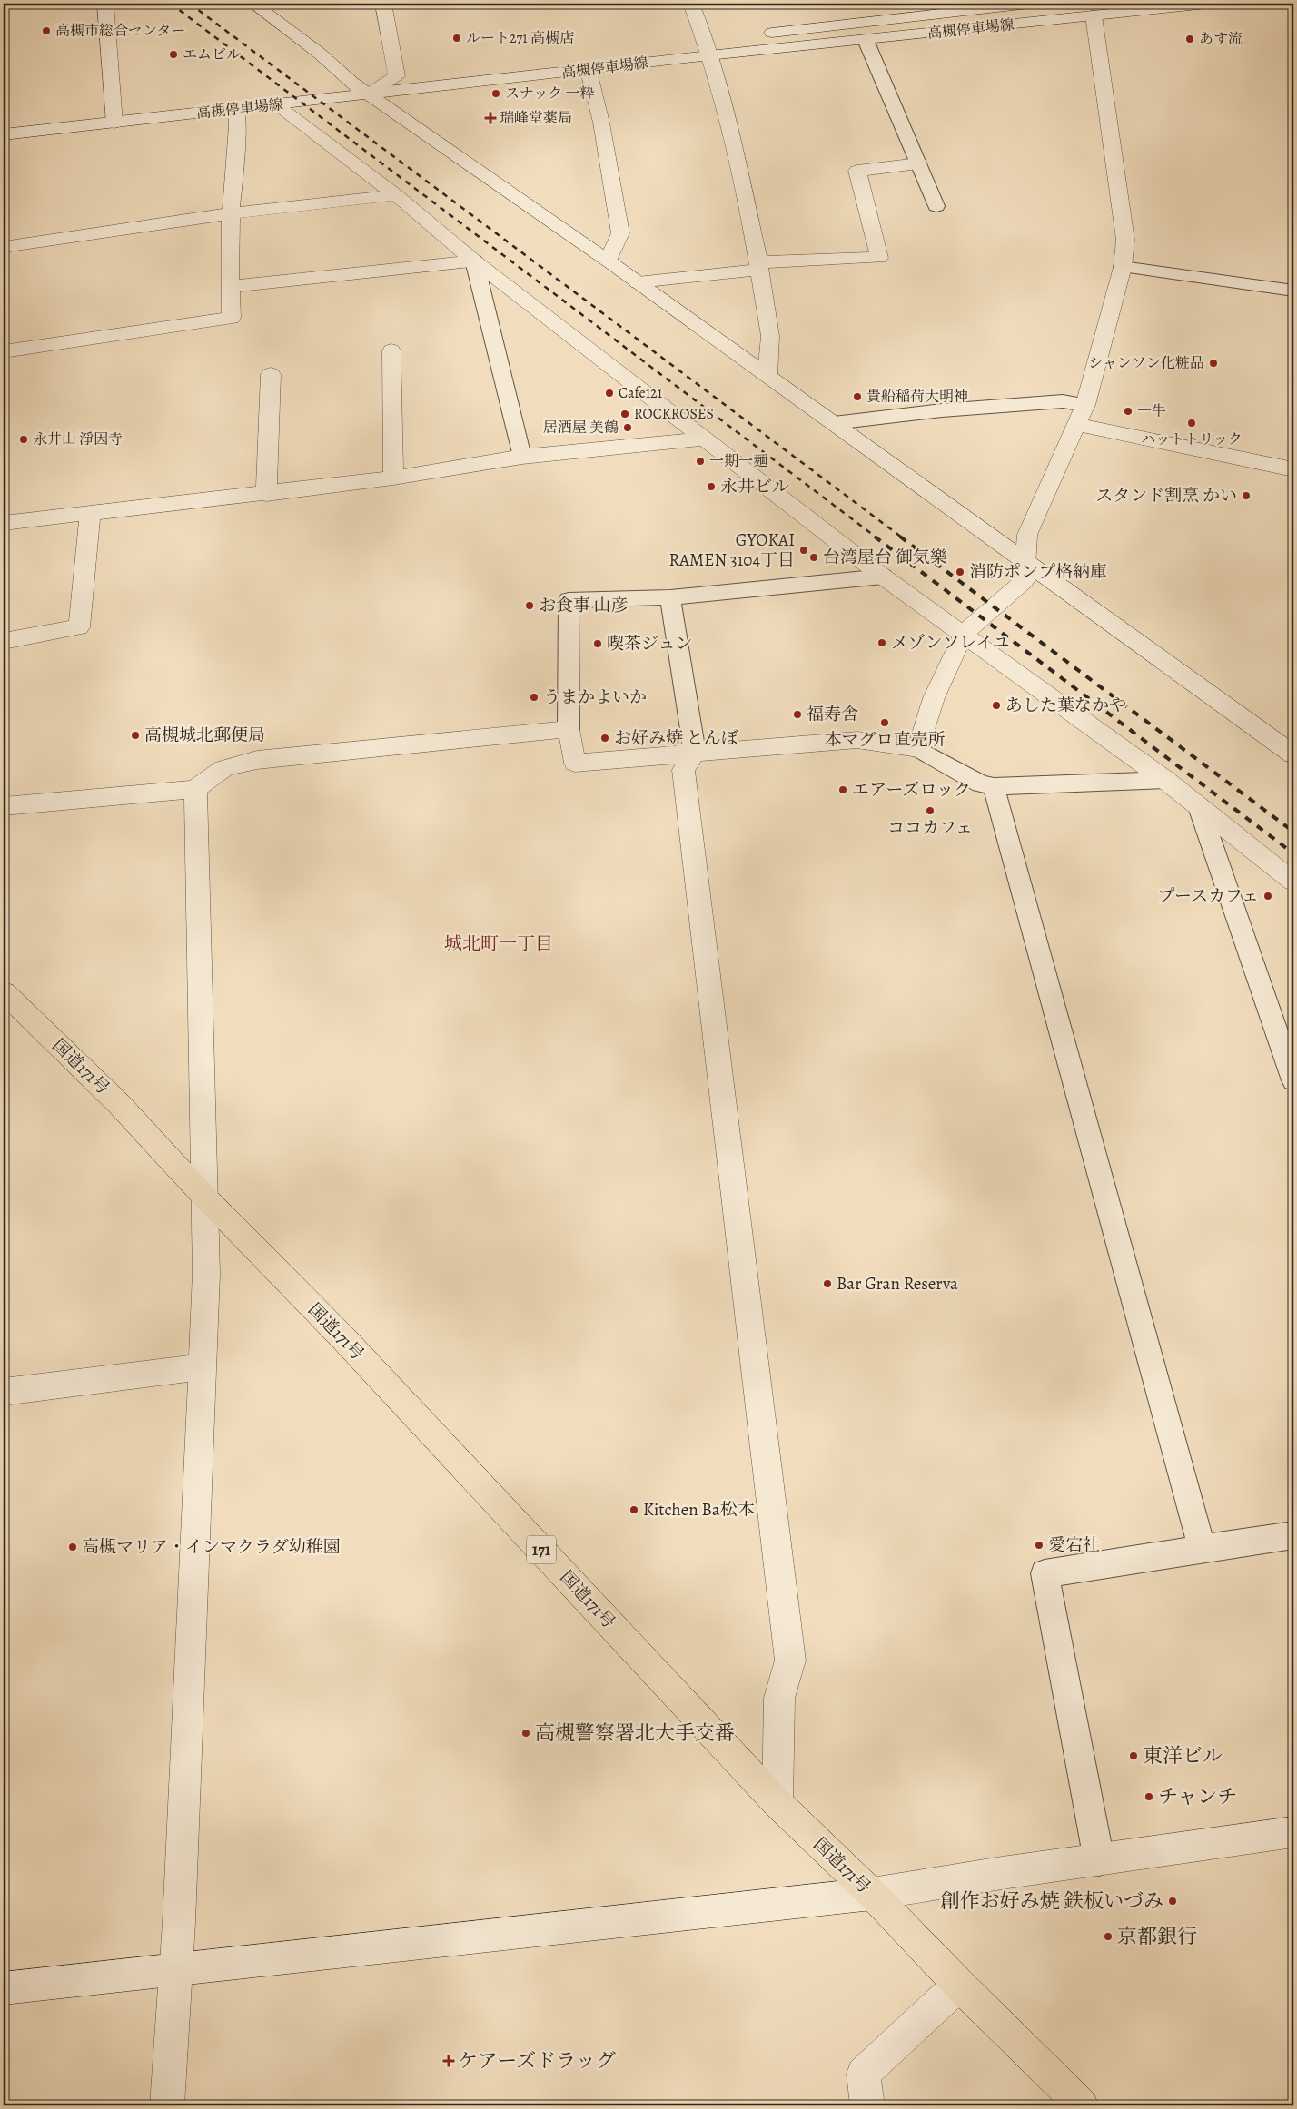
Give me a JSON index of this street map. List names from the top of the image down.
{
  "streets": {
    "highway": ["国道171号", "171"],
    "street": ["高槻停車場線"]
  },
  "districts": ["城北町一丁目"],
  "places": {
    "other": [
      "高槻市総合センター",
      "ルート271 高槻店",
      "あす流",
      "エムビル",
      "スナック 一粋",
      "シャンソン化粧品",
      "Cafe121",
      "貴船稲荷大明神",
      "一牛",
      "ROCKROSES",
      "ハットトリック",
      "居酒屋 美鶴",
      "永井山 淨因寺",
      "一期一麺",
      "永井ビル",
      "スタンド割烹 かい",
      "GYOKAI RAMEN 3104丁目",
      "台湾屋台 御気樂",
      "消防ポンプ格納庫",
      "お食事 山彦",
      "メゾンソレイユ",
      "喫茶ジュン",
      "うまかよいか",
      "あした葉なかや",
      "福寿舎",
      "本マグロ直売所",
      "高槻城北郵便局",
      "お好み焼 とんぼ",
      "エアーズロック",
      "ココカフェ",
      "プースカフェ",
      "Bar Gran Reserva",
      "Kitchen Ba松本",
      "愛宕社",
      "高槻マリア・インマクラダ幼稚園",
      "高槻警察署北大手交番",
      "東洋ビル",
      "チャンチ",
      "創作お好み焼 鉄板いづみ",
      "京都銀行"
    ],
    "health": ["瑞峰堂薬局", "ケアーズドラッグ"]
  }
}
